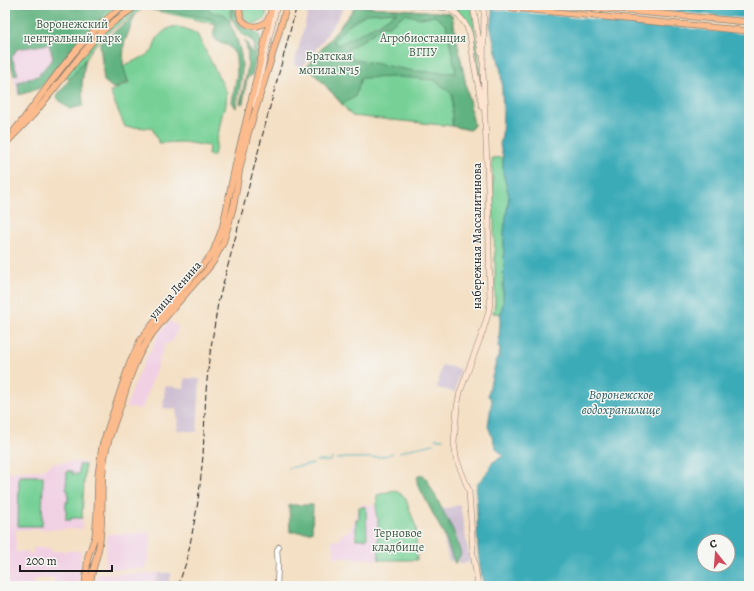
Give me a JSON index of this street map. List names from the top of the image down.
{
  "streets": {
    "main road": ["набережная Массалитинова", "улица Ленина"]
  },
  "water": ["Воронежское водохранилище"],
  "parks": [
    "Воронежский центральный парк",
    "Агробиостанция ВГПУ",
    "Братская могила №15",
    "Терновое кладбище"
  ],
  "scale_bar": "200 m",
  "north": "top"
}
